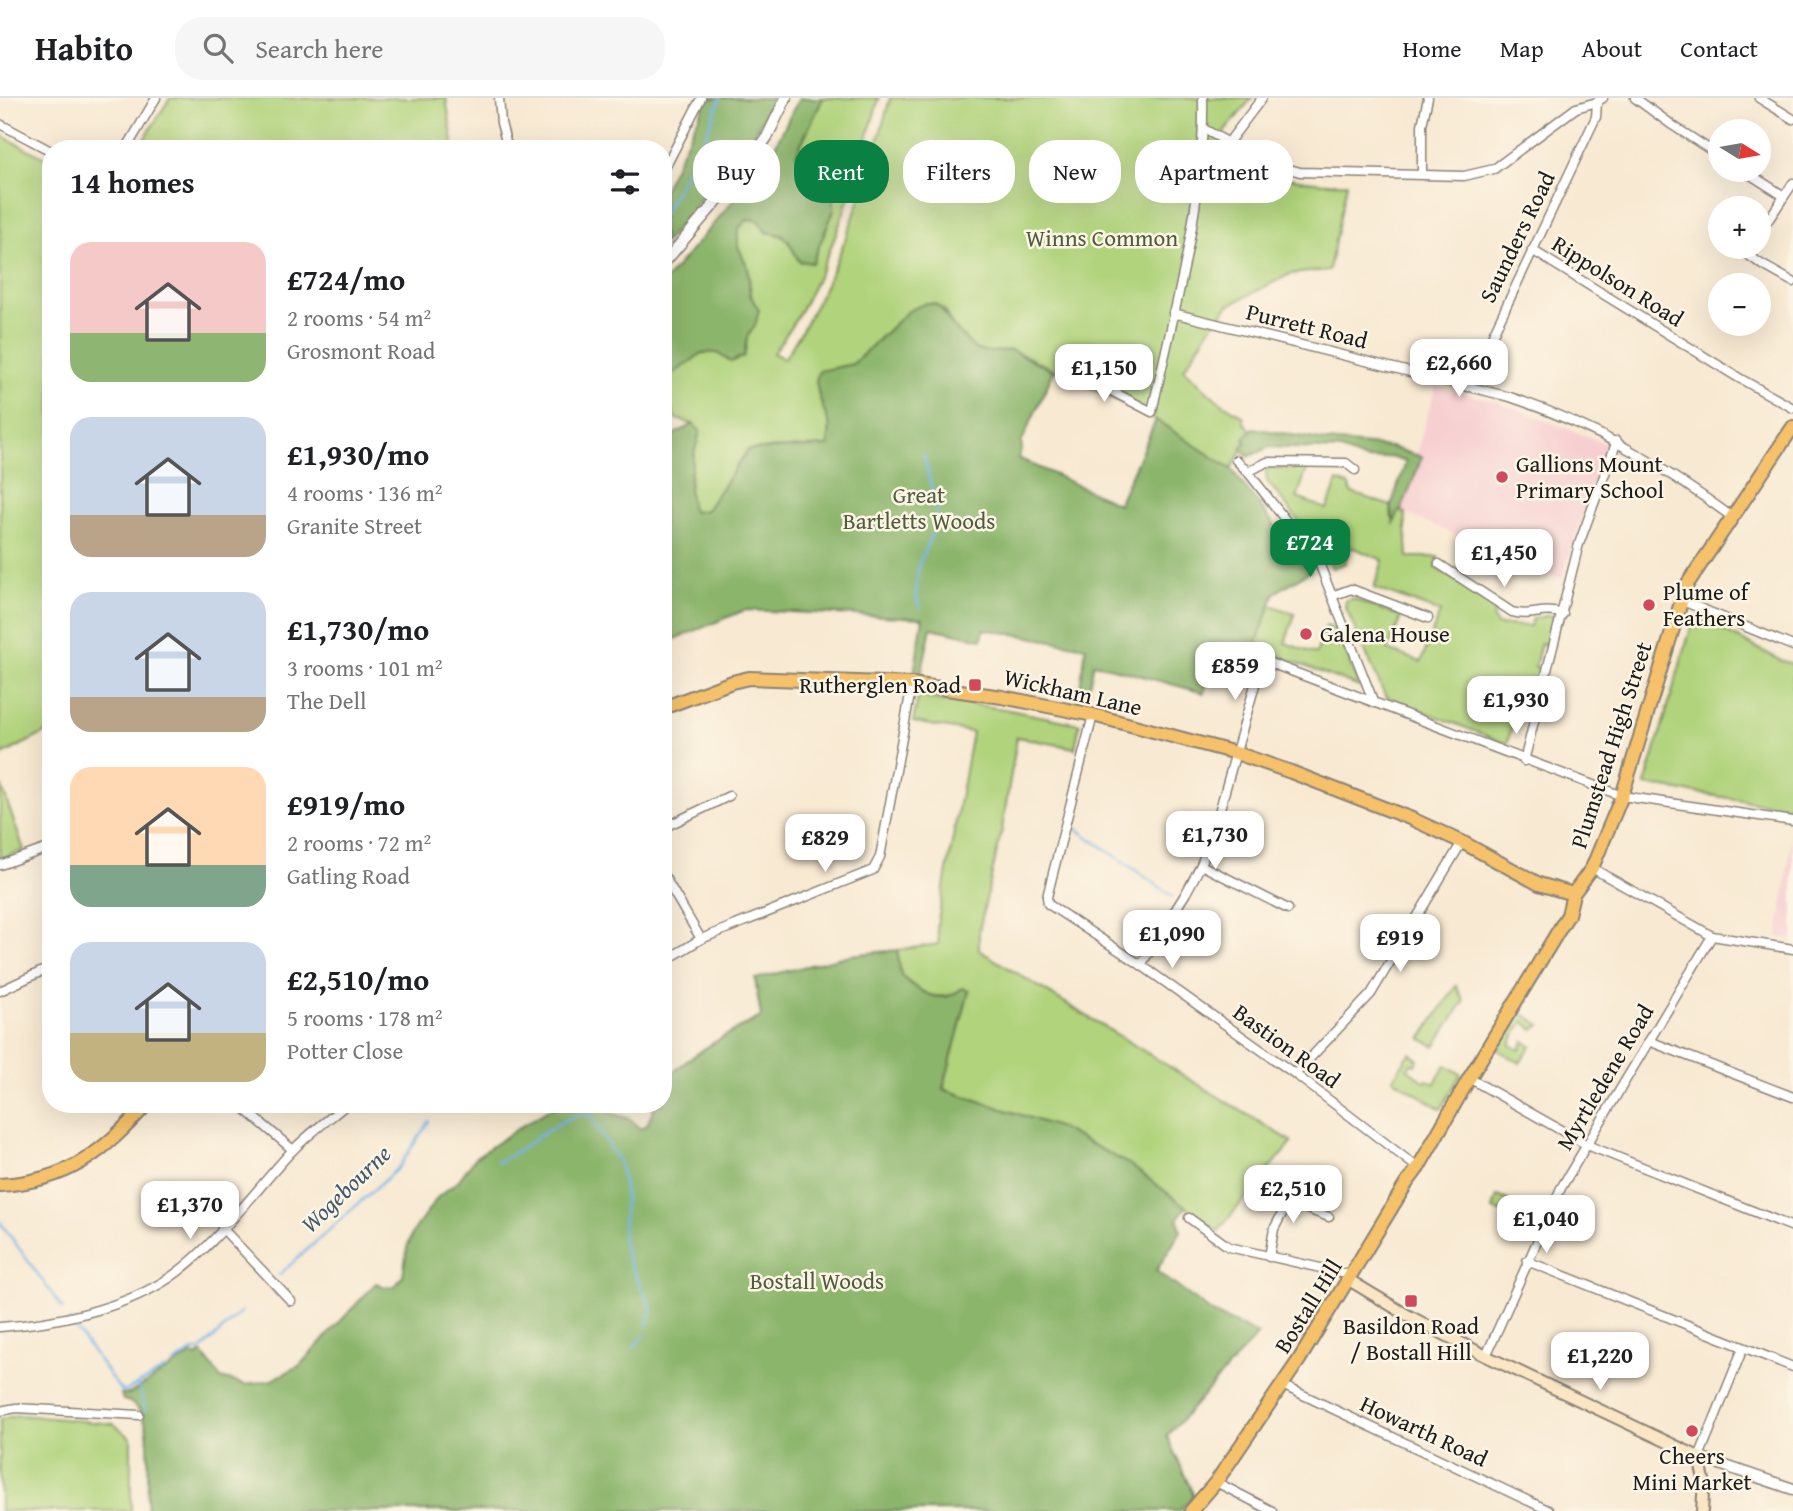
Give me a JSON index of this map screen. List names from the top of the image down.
{
  "streets": {
    "main road": ["Wickham Lane", "Plumstead High Street", "Bostall Hill"],
    "street": [
      "Saunders Road",
      "Rippolson Road",
      "Purrett Road",
      "Bastion Road",
      "Myrtledene Road",
      "Howarth Road"
    ]
  },
  "crossings": [
    ["Saunders Road", "Rippolson Road"],
    ["Saunders Road", "Purrett Road"],
    ["Purrett Road", "Plumstead High Street"],
    ["Wickham Lane", "Plumstead High Street"],
    ["Wickham Lane", "Bastion Road"],
    ["Plumstead High Street", "Bostall Hill"],
    ["Bastion Road", "Bostall Hill"],
    ["Bostall Hill", "Howarth Road"]
  ],
  "water": ["Wogebourne"],
  "parks": ["Winns Common", "Great Bartletts Woods", "Bostall Woods"],
  "places": {
    "other": [
      "Gallions Mount Primary School",
      "Plume of Feathers",
      "Galena House",
      "Cheers Mini Market"
    ],
    "transit": ["Rutherglen Road", "Basildon Road / Bostall Hill"]
  },
  "north": "right",
  "page": {
    "header": "Habito",
    "search": "Search here",
    "nav": [
      "Home",
      "Map",
      "About",
      "Contact"
    ],
    "map_buttons": ["+", "−"],
    "chip": [
      "Buy",
      "Rent",
      "Filters",
      "New",
      "Apartment"
    ],
    "heading": "14 homes",
    "list": [
      {
        "name": "£724/mo",
        "note": "2 rooms · 54 m² · Grosmont Road"
      },
      {
        "name": "£1,930/mo",
        "note": "4 rooms · 136 m² · Granite Street"
      },
      {
        "name": "£1,730/mo",
        "note": "3 rooms · 101 m² · The Dell"
      },
      {
        "name": "£919/mo",
        "note": "2 rooms · 72 m² · Gatling Road"
      },
      {
        "name": "£2,510/mo",
        "note": "5 rooms · 178 m² · Potter Close"
      }
    ],
    "price": [
      "£2,660",
      "£1,150",
      "£724",
      "£1,450",
      "£859",
      "£1,930",
      "£1,730",
      "£829",
      "£1,090",
      "£919",
      "£2,510",
      "£1,370",
      "£1,040",
      "£1,220"
    ]
  }
}
